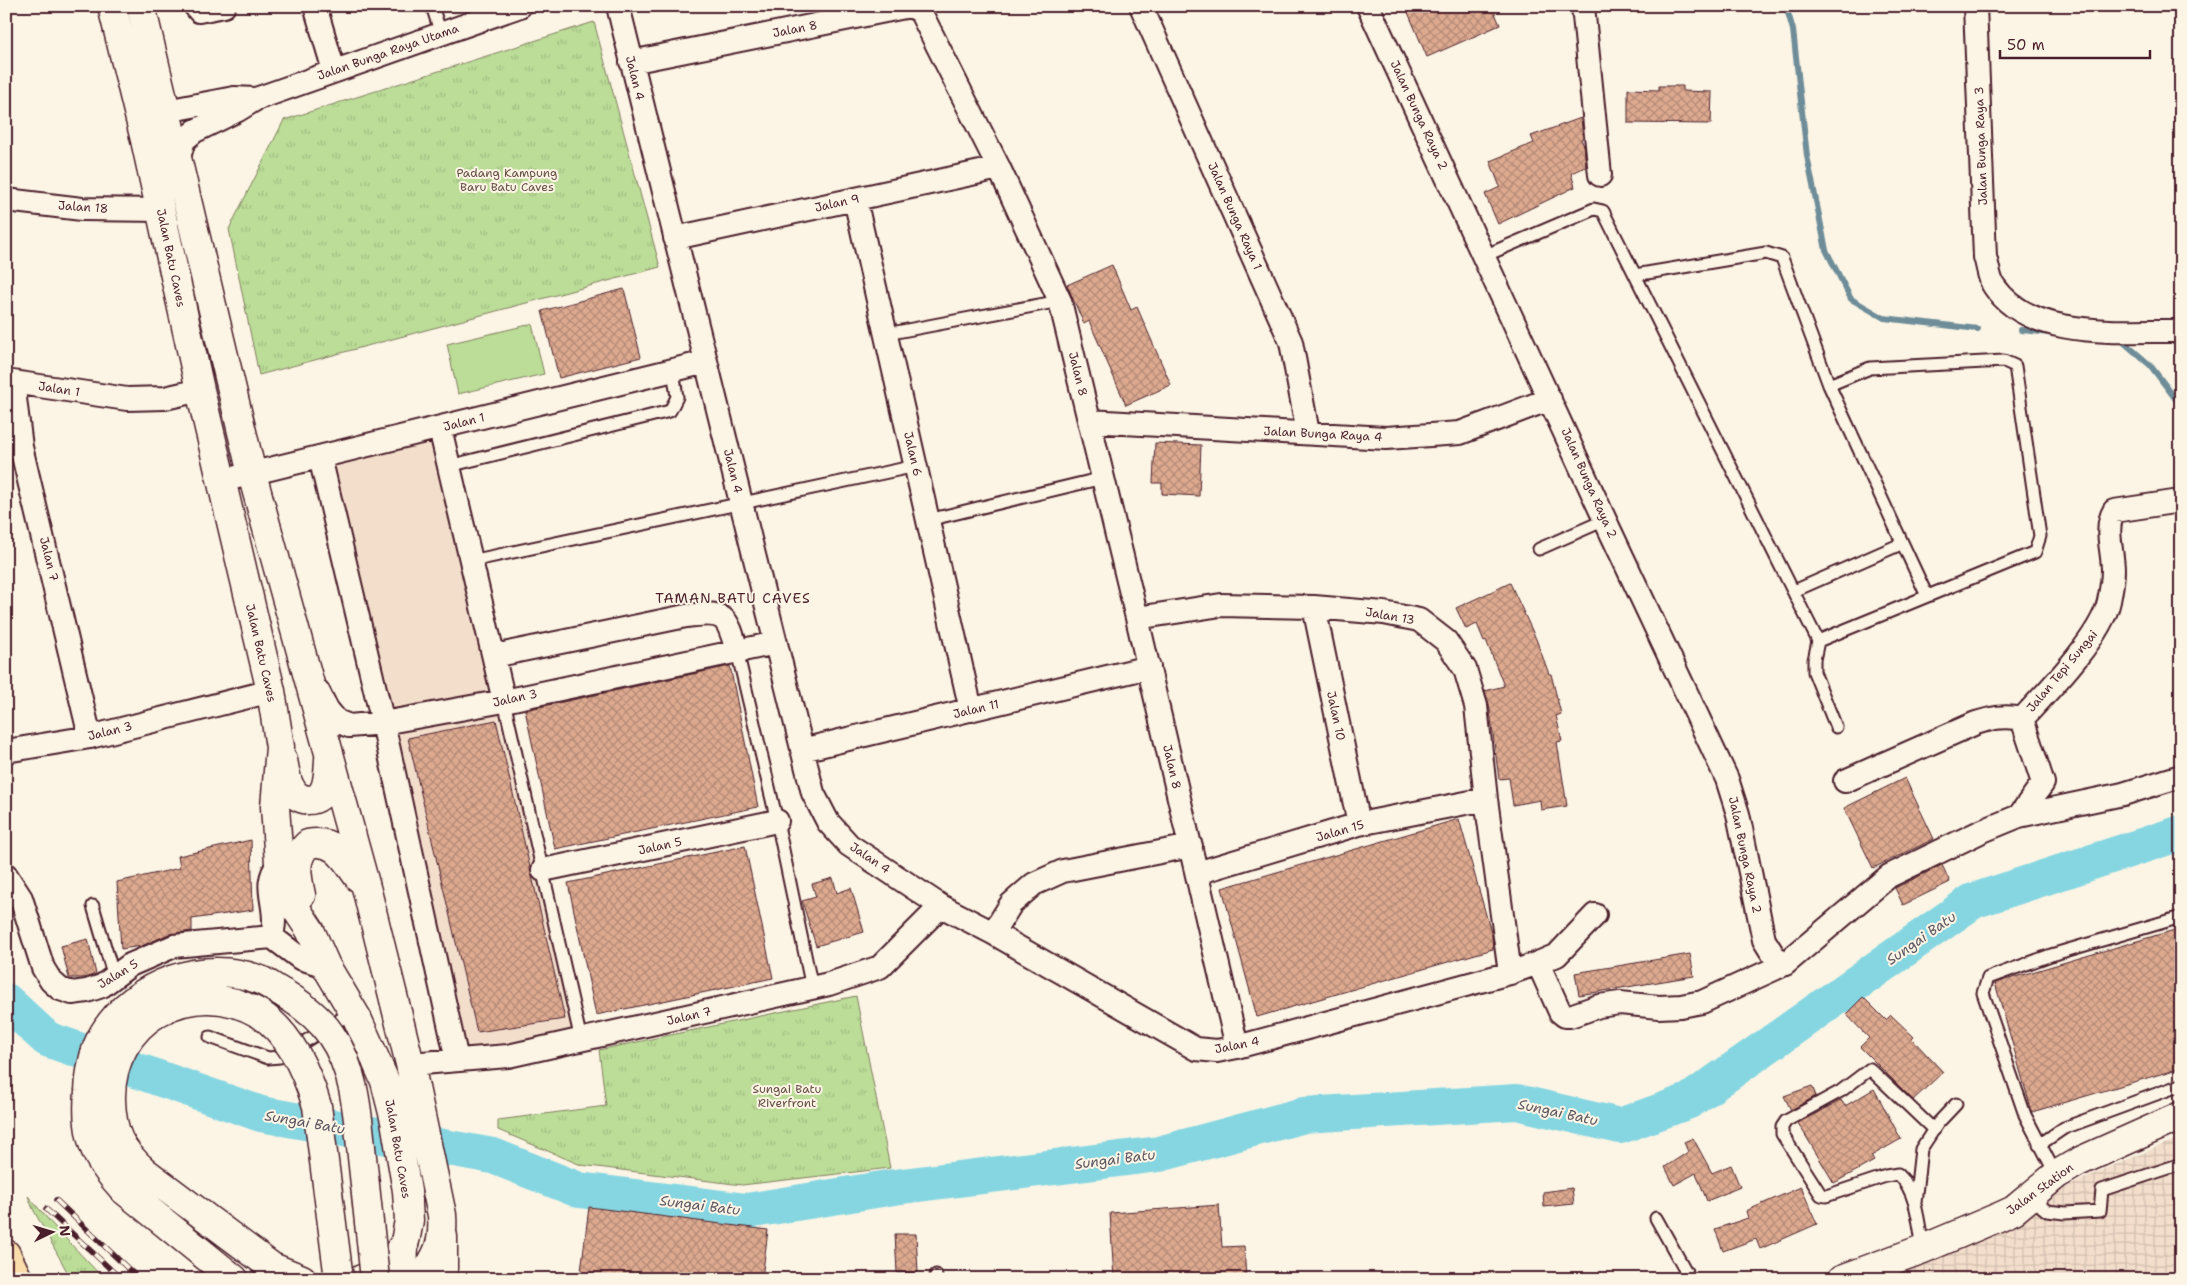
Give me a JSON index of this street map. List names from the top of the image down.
{
  "streets": {
    "main road": ["Jalan Batu Caves", "Jalan Station"],
    "street": [
      "Jalan 8",
      "Jalan Bunga Raya Utama",
      "Jalan 4",
      "Jalan Bunga Raya 2",
      "Jalan Bunga Raya 3",
      "Jalan 9",
      "Jalan 18",
      "Jalan Bunga Raya 1",
      "Jalan 1",
      "Jalan Bunga Raya 4",
      "Jalan 6",
      "Jalan 7",
      "Jalan 13",
      "Jalan Tepi Sungai",
      "Jalan 3",
      "Jalan 11",
      "Jalan 10",
      "Jalan 15",
      "Jalan 5"
    ]
  },
  "crossings": [
    ["Jalan 8", "Jalan 4"],
    ["Jalan 8", "Jalan 9"],
    ["Jalan 8", "Jalan Bunga Raya 4"],
    ["Jalan 8", "Jalan 13"],
    ["Jalan 8", "Jalan 11"],
    ["Jalan 8", "Jalan 15"],
    ["Jalan 4", "Jalan 9"],
    ["Jalan 4", "Jalan 1"],
    ["Jalan 4", "Jalan 7"],
    ["Jalan 4", "Jalan 13"],
    ["Jalan 4", "Jalan 3"],
    ["Jalan 4", "Jalan 11"],
    ["Jalan Bunga Raya 2", "Jalan Bunga Raya 4"],
    ["Jalan 9", "Jalan 6"],
    ["Jalan 18", "Jalan Batu Caves"],
    ["Jalan Bunga Raya 1", "Jalan Bunga Raya 4"],
    ["Jalan Batu Caves", "Jalan 1"],
    ["Jalan Batu Caves", "Jalan 3"],
    ["Jalan 1", "Jalan 7"],
    ["Jalan 6", "Jalan 11"],
    ["Jalan 7", "Jalan 3"],
    ["Jalan 13", "Jalan 10"],
    ["Jalan 13", "Jalan 15"],
    ["Jalan 10", "Jalan 15"]
  ],
  "districts": ["TAMAN BATU CAVES"],
  "water": ["Sungai Batu"],
  "parks": ["Padang Kampung Baru Batu Caves", "Sungai Batu Riverfront"],
  "scale_bar": "50 m",
  "north": "right"
}
